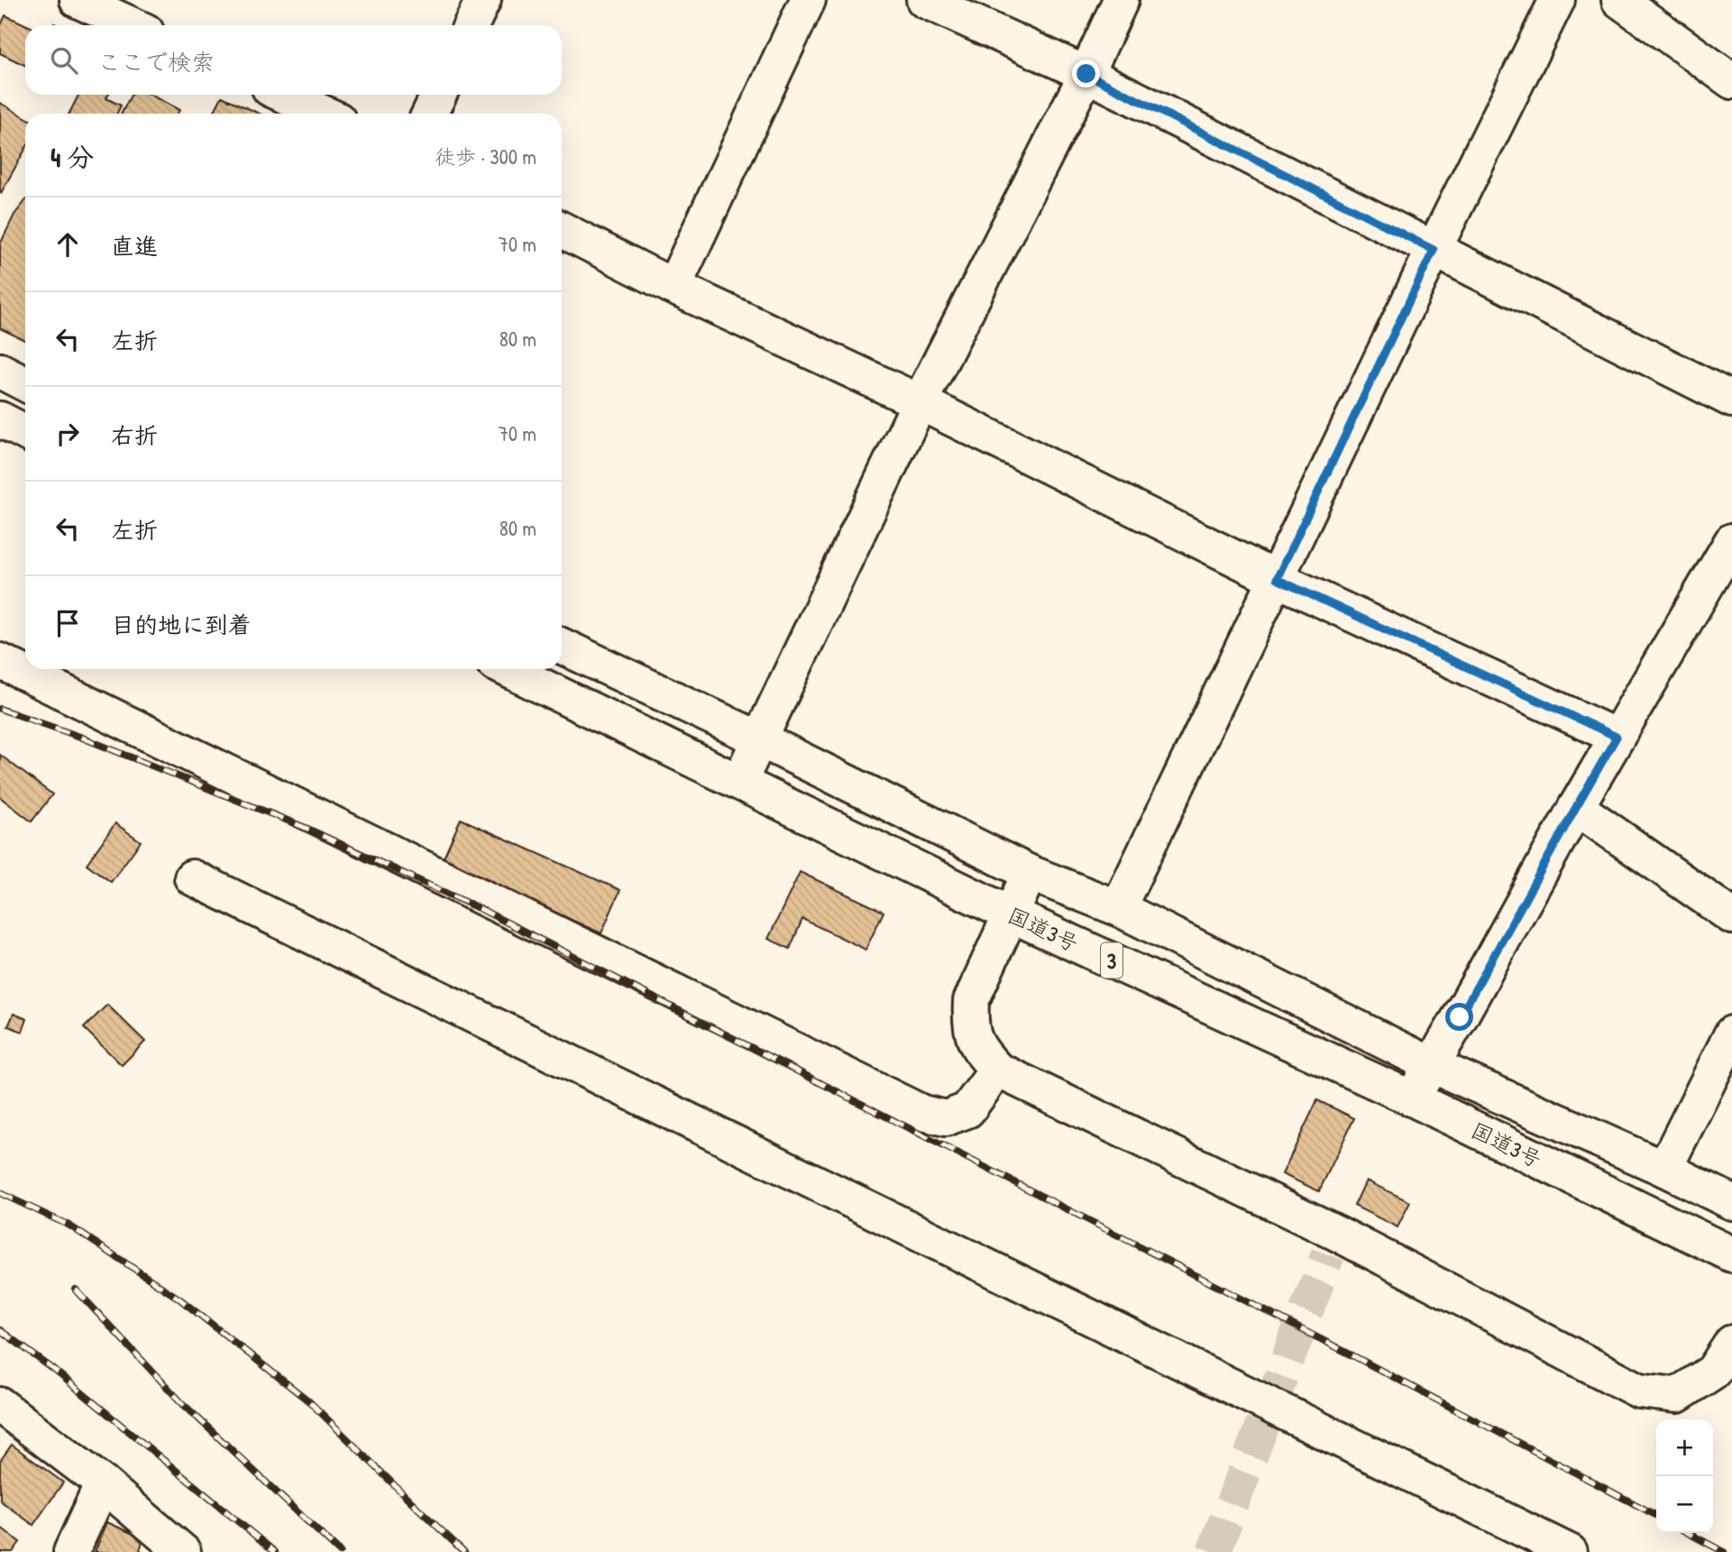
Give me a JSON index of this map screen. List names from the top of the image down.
{
  "streets": {
    "main road": ["国道3号", "3"]
  },
  "page": {
    "search": "ここで検索",
    "heading": ["4 分", "徒歩 · 300 m"],
    "list": [
      ["直進", "70 m"],
      ["左折", "80 m"],
      ["右折", "70 m"],
      ["左折", "80 m"],
      "目的地に到着"
    ],
    "map_buttons": ["+", "−"]
  }
}
